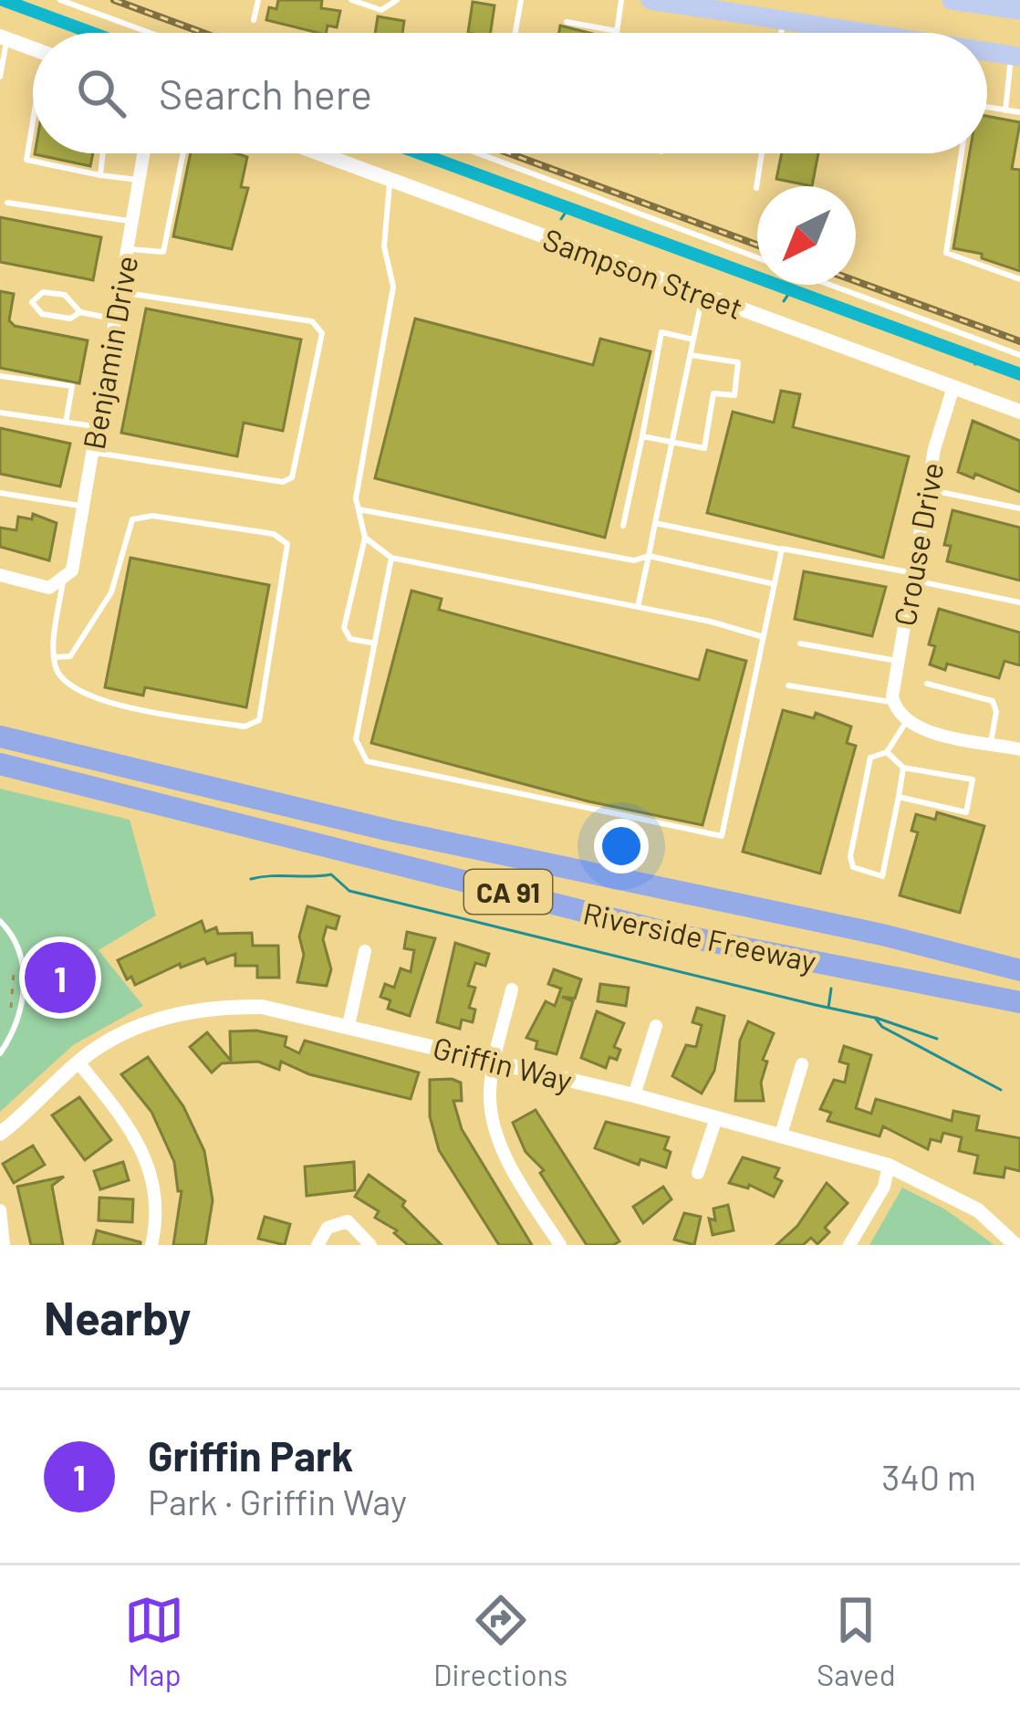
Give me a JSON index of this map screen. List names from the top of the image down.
{
  "streets": {
    "highway": ["CA 91", "Riverside Freeway"],
    "street": [
      "Sampson Street",
      "Benjamin Drive",
      "Crouse Drive",
      "Griffin Way"
    ]
  },
  "crossings": [
    ["Sampson Street", "Crouse Drive"]
  ],
  "north": "bottom left",
  "page": {
    "search": "Search here",
    "pins": "1",
    "heading": "Nearby",
    "list": [
      {
        "mark": "1",
        "name": "Griffin Park",
        "note": "Park · Griffin Way",
        "value": "340 m"
      }
    ],
    "nav": ["Map", "Directions", "Saved"]
  }
}
